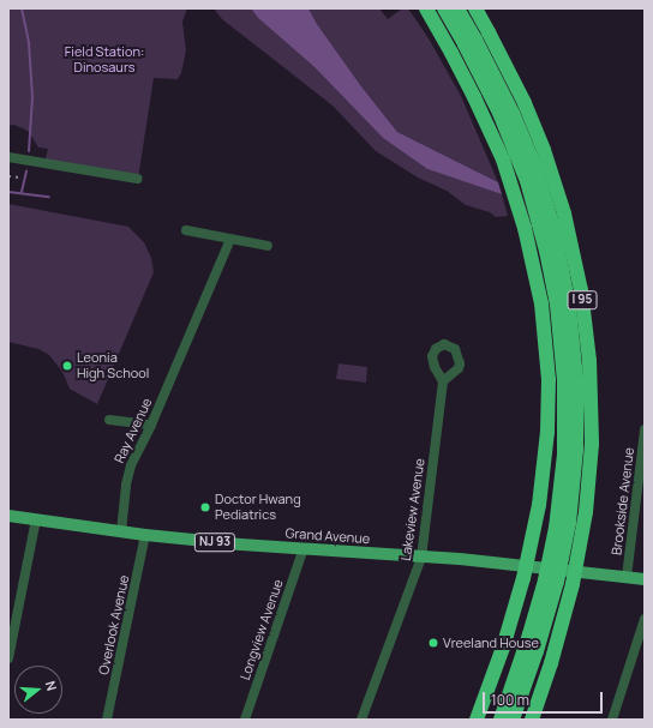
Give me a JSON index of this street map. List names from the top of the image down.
{
  "streets": {
    "highway": ["I 95"],
    "main road": ["Grand Avenue", "NJ 93"],
    "street": [
      "Ray Avenue",
      "Brookside Avenue",
      "Lakeview Avenue",
      "Overlook Avenue",
      "Longview Avenue"
    ]
  },
  "crossings": [
    ["Ray Avenue", "Grand Avenue"],
    ["Brookside Avenue", "Grand Avenue"],
    ["Lakeview Avenue", "Grand Avenue"],
    ["Grand Avenue", "Overlook Avenue"],
    ["Grand Avenue", "Longview Avenue"]
  ],
  "parks": ["Field Station: Dinosaurs"],
  "places": ["Leonia High School", "Doctor Hwang Pediatrics", "Vreeland House"],
  "scale_bar": "100 m",
  "north": "right"
}
